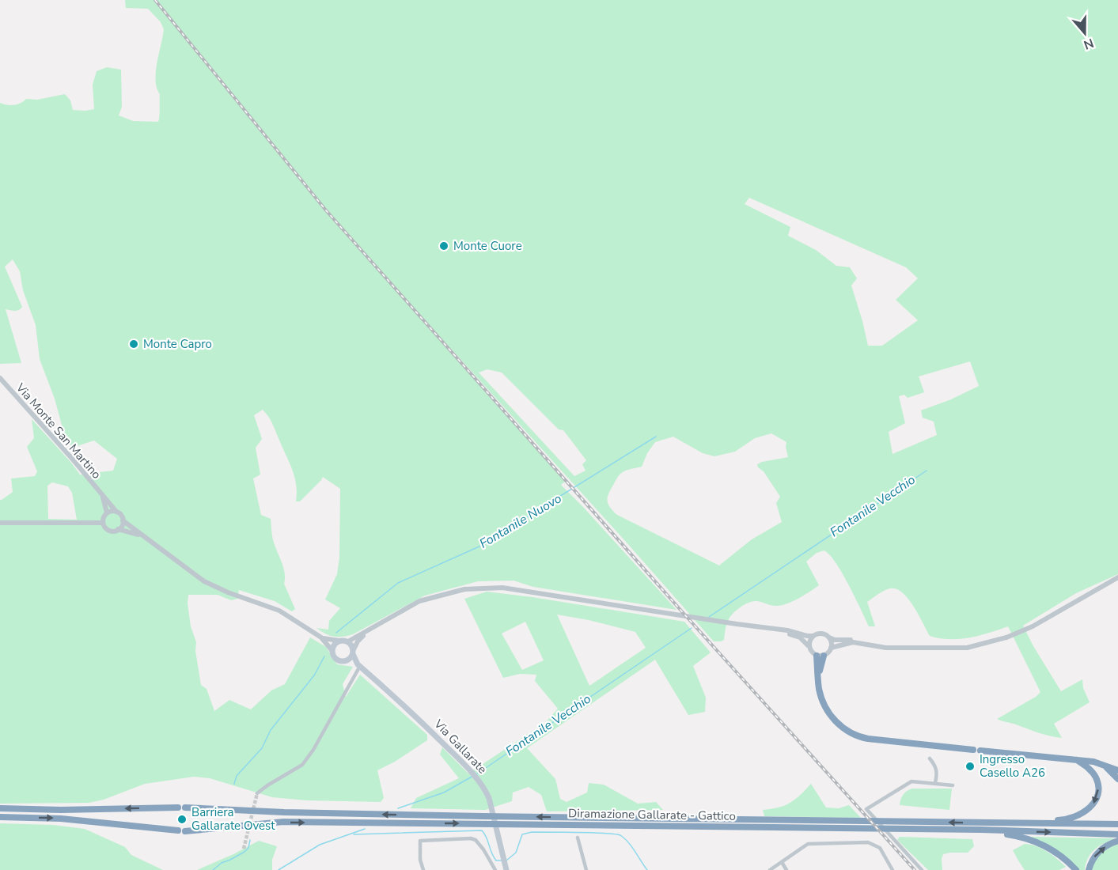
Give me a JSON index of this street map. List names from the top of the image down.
{
  "streets": {
    "highway": ["Diramazione Gallarate - Gattico"],
    "main road": ["Via Gallarate"],
    "street": ["Via Monte San Martino"]
  },
  "crossings": [
    ["Via Monte San Martino", "Via Gallarate"]
  ],
  "water": ["Fontanile Vecchio", "Fontanile Nuovo"],
  "places": [
    "Monte Cuore",
    "Monte Capro",
    "Ingresso Casello A26",
    "Barriera Gallarate Ovest"
  ],
  "north": "bottom"
}
